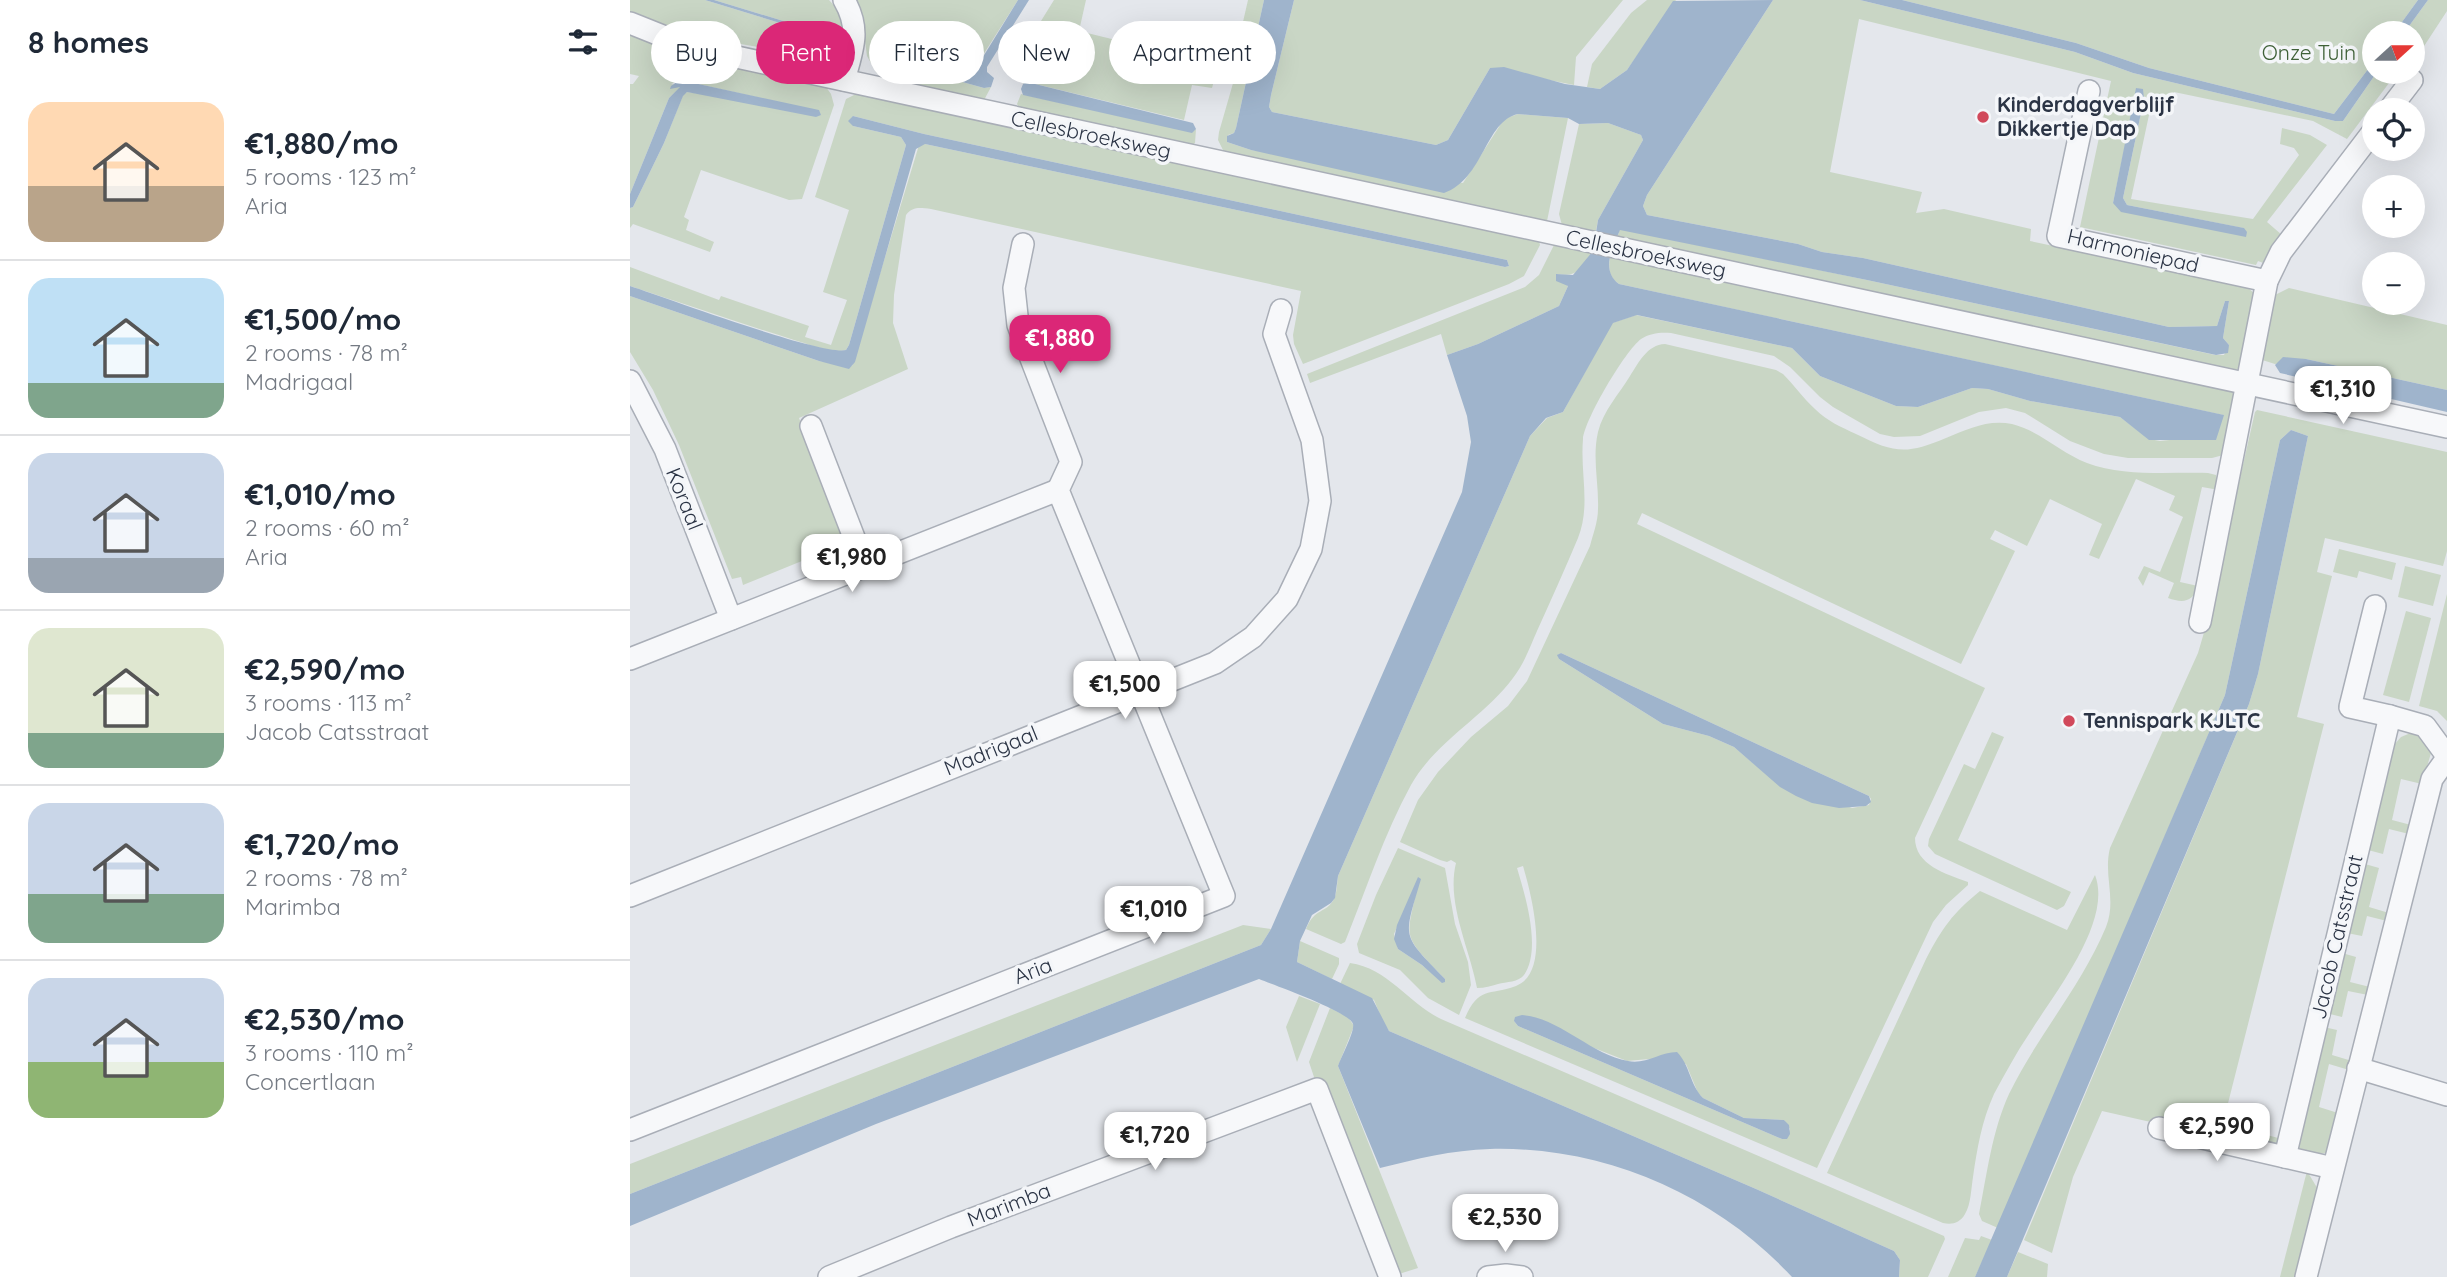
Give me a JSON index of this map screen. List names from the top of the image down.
{
  "streets": {
    "street": [
      "Cellesbroeksweg",
      "Harmoniepad",
      "Koraal",
      "Madrigaal",
      "Jacob Catsstraat",
      "Aria",
      "Marimba"
    ]
  },
  "crossings": [
    ["Madrigaal", "Aria"]
  ],
  "parks": ["Onze Tuin"],
  "places": ["Kinderdagverblijf Dikkertje Dap", "Tennispark KJLTC"],
  "north": "right",
  "page": {
    "heading": "8 homes",
    "map_buttons": ["+", "−"],
    "chip": [
      "Buy",
      "Rent",
      "Filters",
      "New",
      "Apartment"
    ],
    "list": [
      {
        "name": "€1,880/mo",
        "note": "5 rooms · 123 m² · Aria"
      },
      {
        "name": "€1,500/mo",
        "note": "2 rooms · 78 m² · Madrigaal"
      },
      {
        "name": "€1,010/mo",
        "note": "2 rooms · 60 m² · Aria"
      },
      {
        "name": "€2,590/mo",
        "note": "3 rooms · 113 m² · Jacob Catsstraat"
      },
      {
        "name": "€1,720/mo",
        "note": "2 rooms · 78 m² · Marimba"
      },
      {
        "name": "€2,530/mo",
        "note": "3 rooms · 110 m² · Concertlaan"
      }
    ],
    "price": [
      "€1,880",
      "€1,310",
      "€1,980",
      "€1,500",
      "€1,010",
      "€2,590",
      "€1,720",
      "€2,530"
    ]
  }
}
